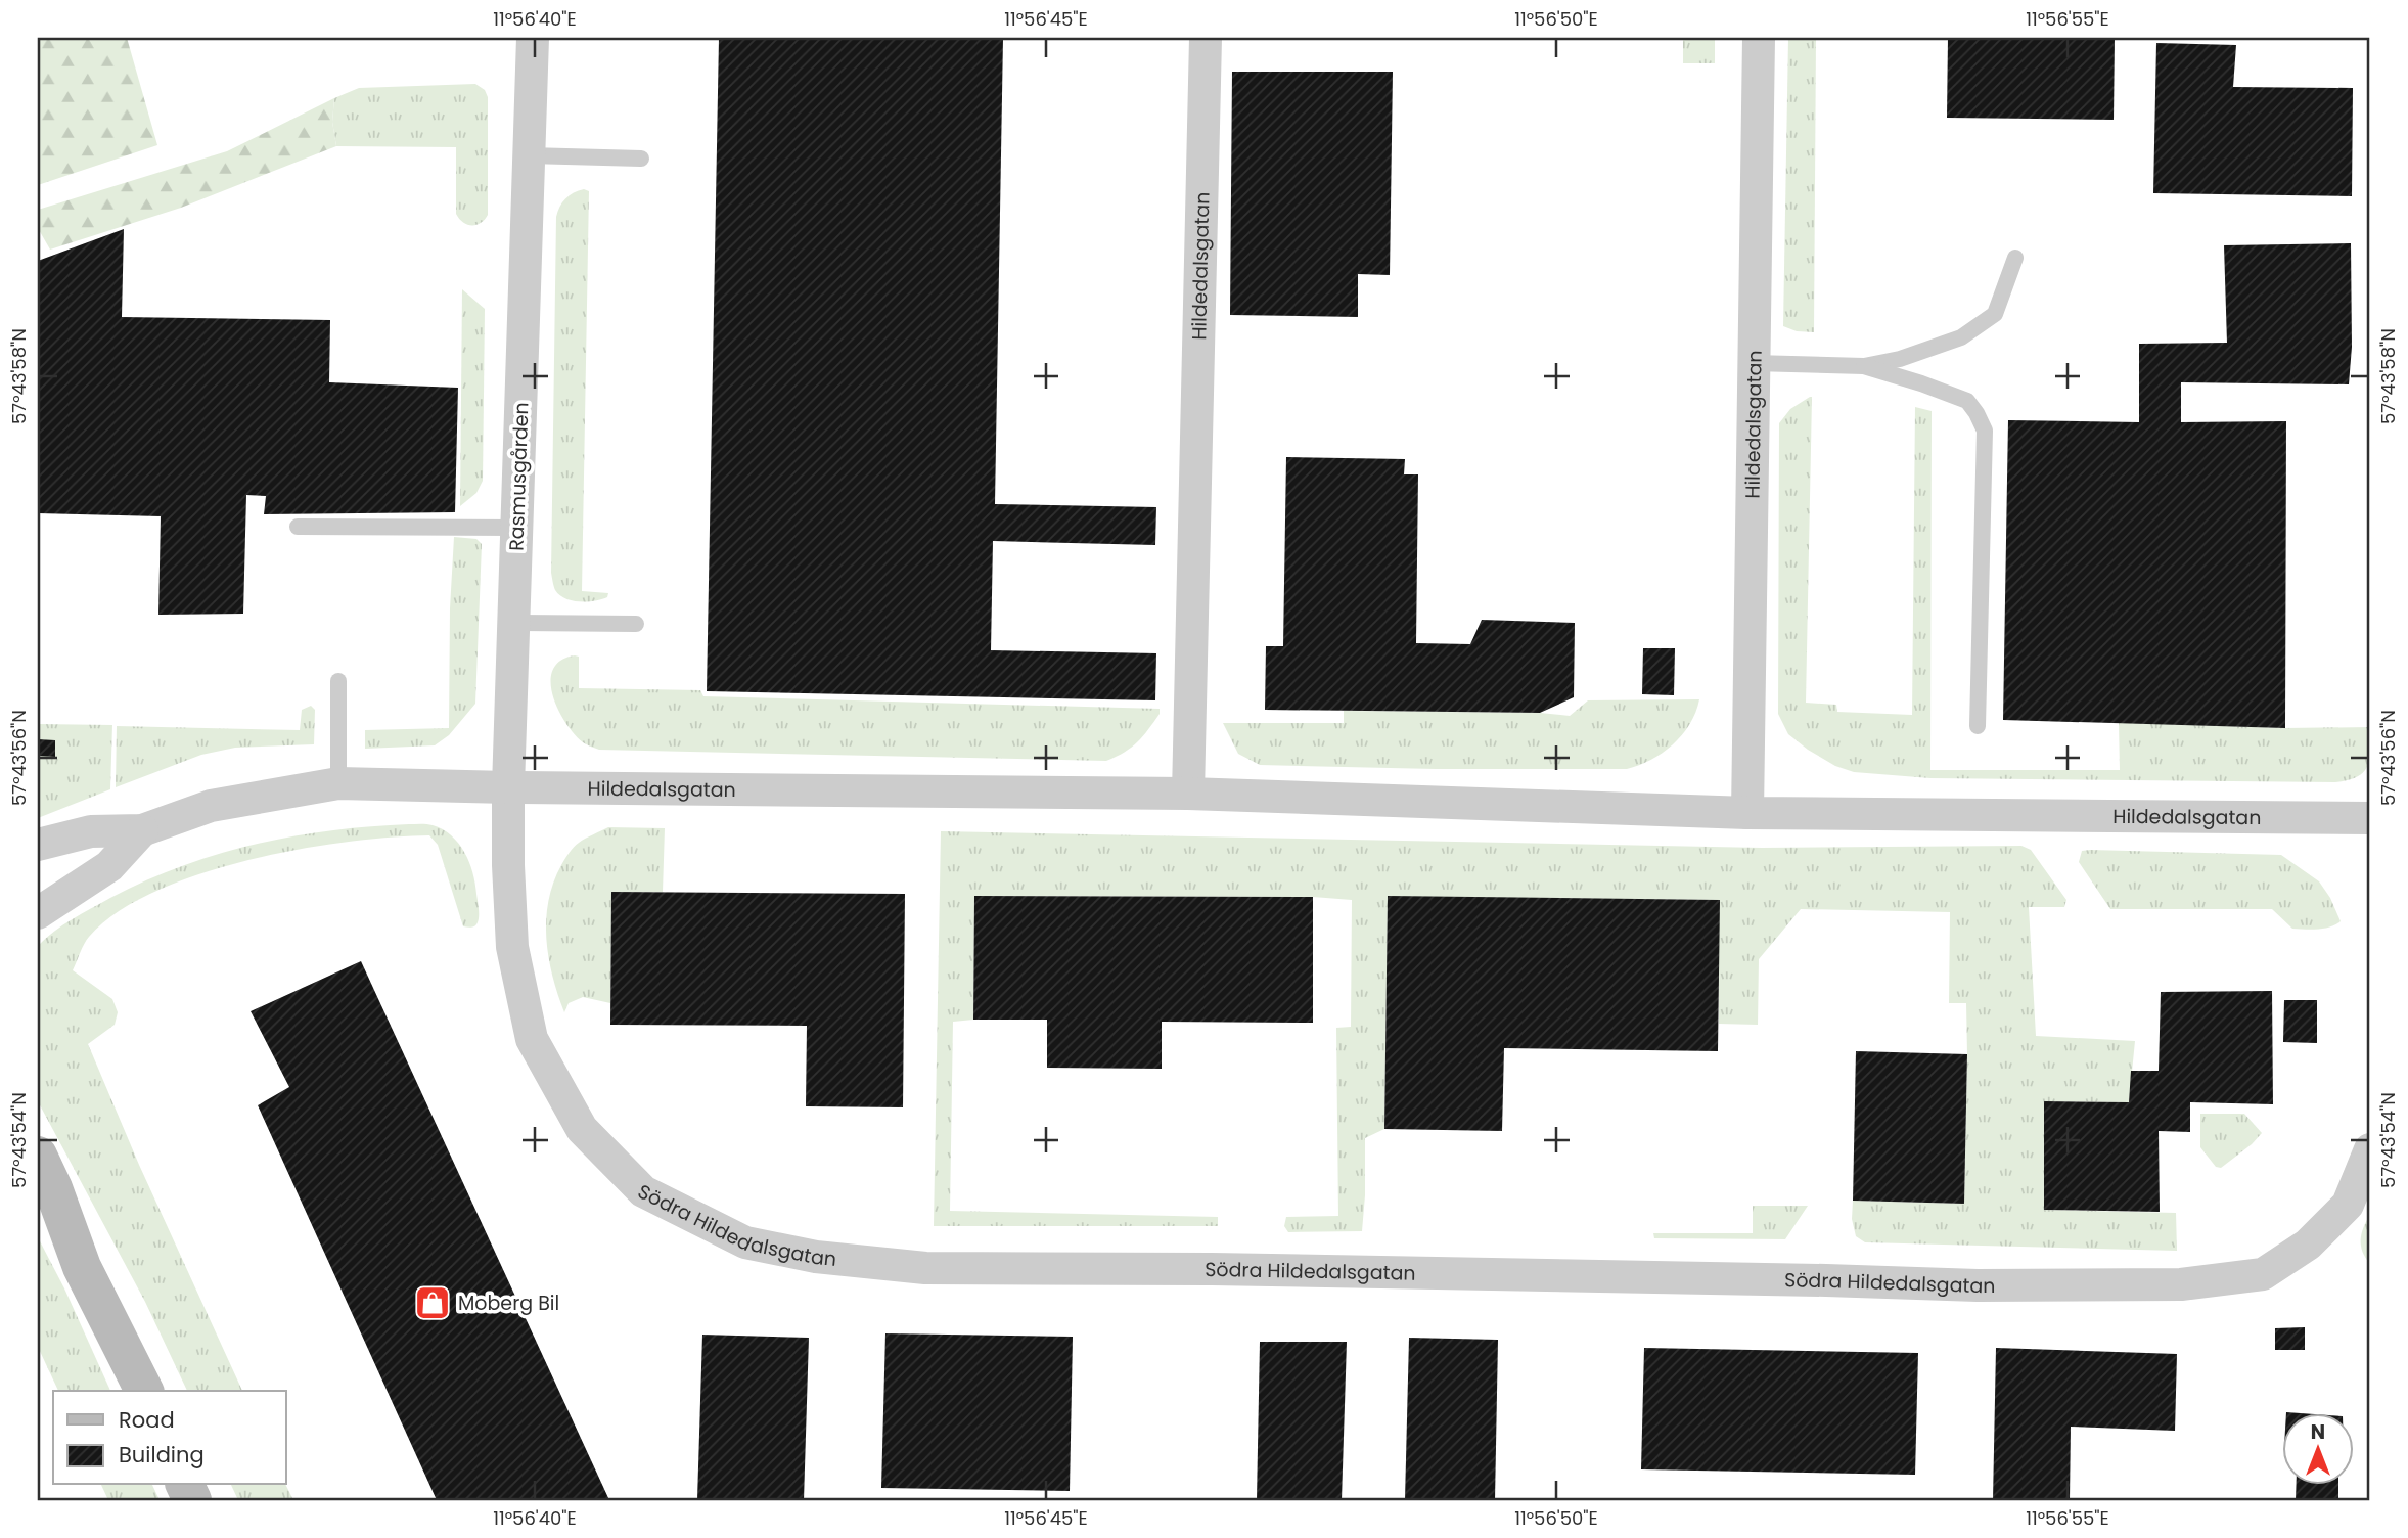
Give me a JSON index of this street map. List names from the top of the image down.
{
  "streets": {
    "street": ["Hildedalsgatan", "Rasmusgården", "Södra Hildedalsgatan"]
  },
  "crossings": [
    ["Hildedalsgatan", "Rasmusgården"],
    ["Hildedalsgatan", "Södra Hildedalsgatan"],
    ["Rasmusgården", "Södra Hildedalsgatan"]
  ],
  "places": {
    "shop": ["Moberg Bil"]
  },
  "legend": ["Road", "Building"],
  "north": "top",
  "coordinates": [
    "11°56'40\"E",
    "11°56'45\"E",
    "11°56'50\"E",
    "11°56'55\"E",
    "57°43'58\"N",
    "57°43'56\"N",
    "57°43'54\"N"
  ]
}
